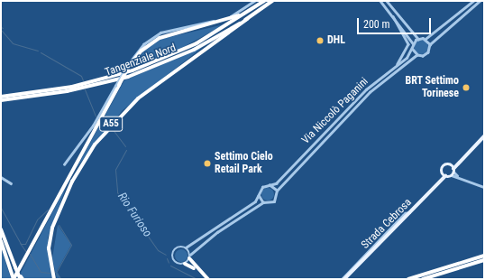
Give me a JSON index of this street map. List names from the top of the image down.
{
  "streets": {
    "highway": ["Tangenziale Nord", "A55"],
    "main road": ["Strada Cebrosa"],
    "street": ["Via Niccolò Paganini"]
  },
  "crossings": [
    ["Tangenziale Nord", "A55"]
  ],
  "water": ["Rio Furioso"],
  "places": ["DHL", "BRT Settimo Torinese", "Settimo Cielo Retail Park"],
  "scale_bar": "200 m"
}
